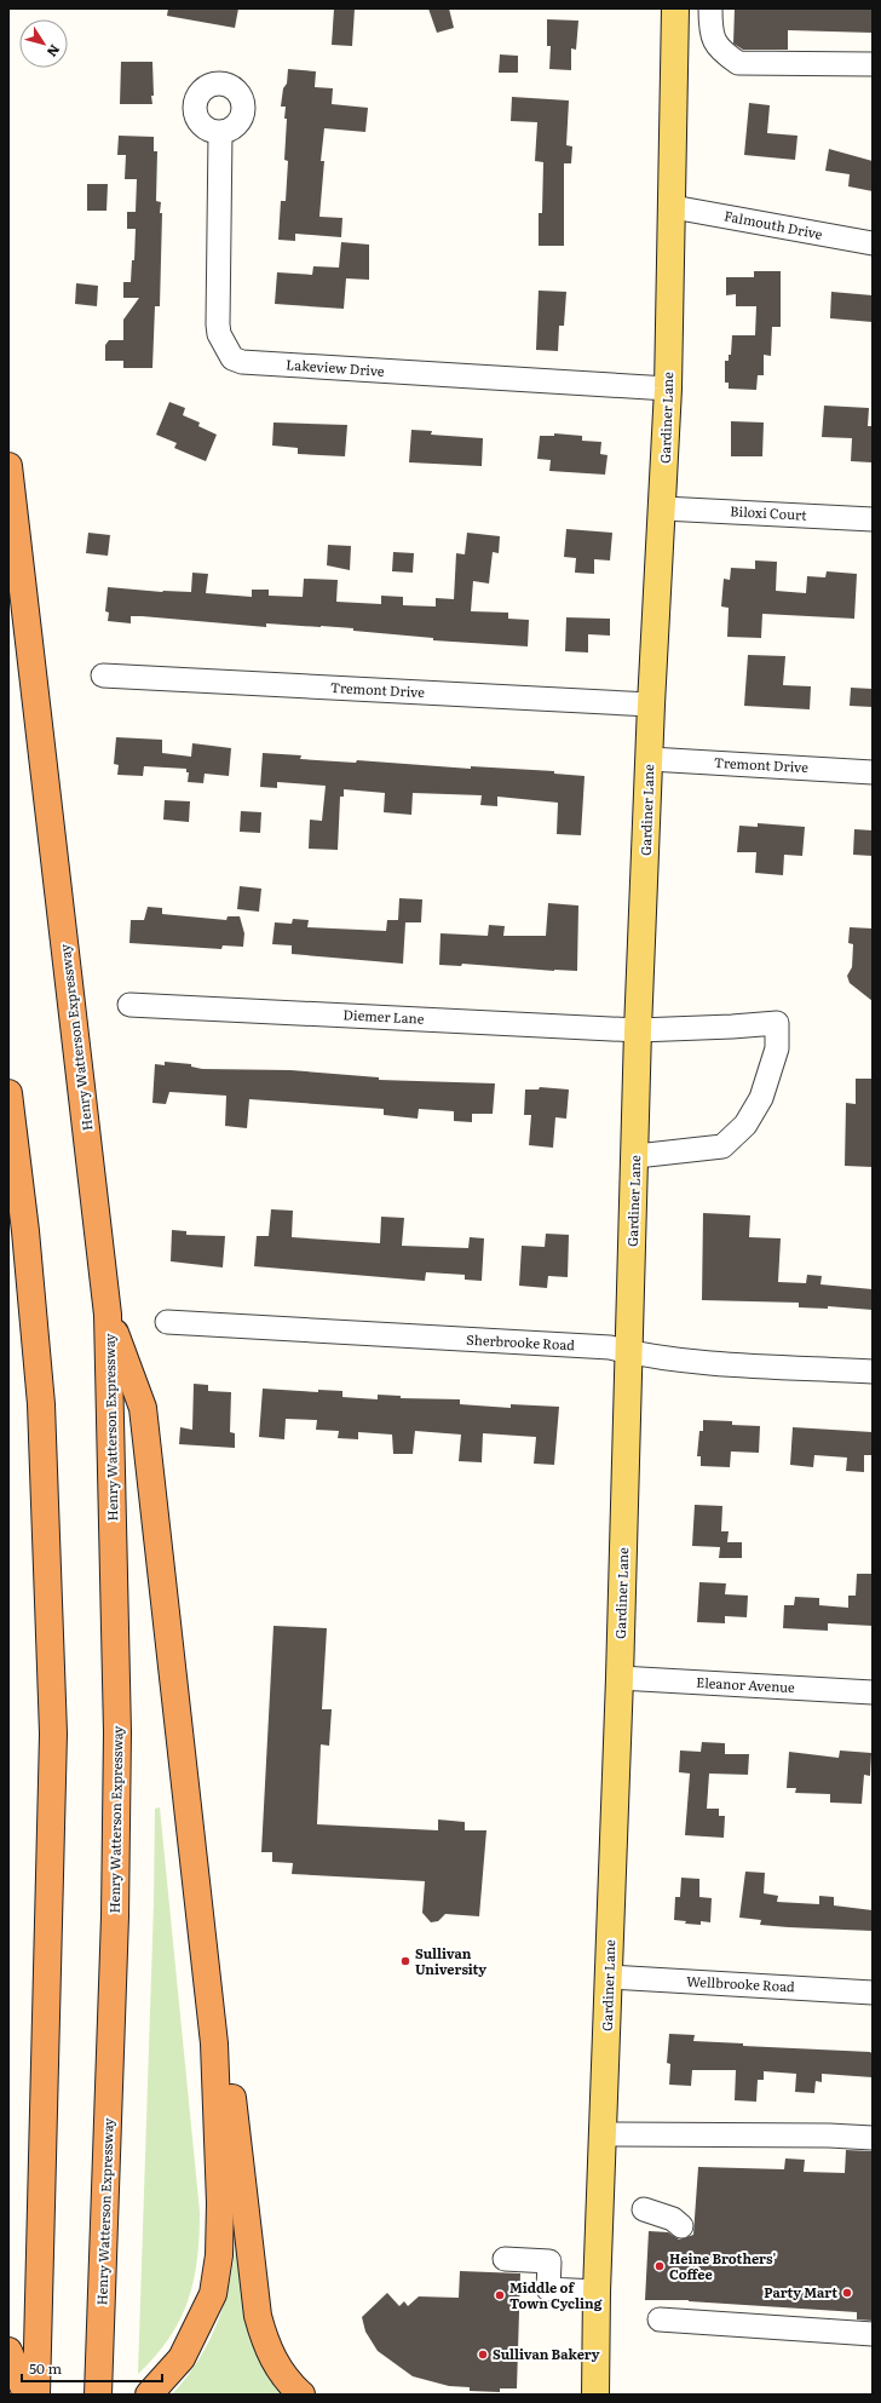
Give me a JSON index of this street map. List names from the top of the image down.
{
  "streets": {
    "highway": ["Henry Watterson Expressway"],
    "main road": ["Gardiner Lane"],
    "street": [
      "Falmouth Drive",
      "Lakeview Drive",
      "Biloxi Court",
      "Tremont Drive",
      "Diemer Lane",
      "Sherbrooke Road",
      "Eleanor Avenue",
      "Wellbrooke Road"
    ]
  },
  "crossings": [
    ["Falmouth Drive", "Gardiner Lane"],
    ["Lakeview Drive", "Gardiner Lane"],
    ["Gardiner Lane", "Biloxi Court"],
    ["Gardiner Lane", "Tremont Drive"],
    ["Gardiner Lane", "Diemer Lane"],
    ["Gardiner Lane", "Sherbrooke Road"],
    ["Gardiner Lane", "Eleanor Avenue"],
    ["Gardiner Lane", "Wellbrooke Road"]
  ],
  "places": [
    "Sullivan University",
    "Heine Brothers' Coffee",
    "Party Mart",
    "Middle of Town Cycling",
    "Sullivan Bakery"
  ],
  "scale_bar": "50 m",
  "north": "bottom right"
}
